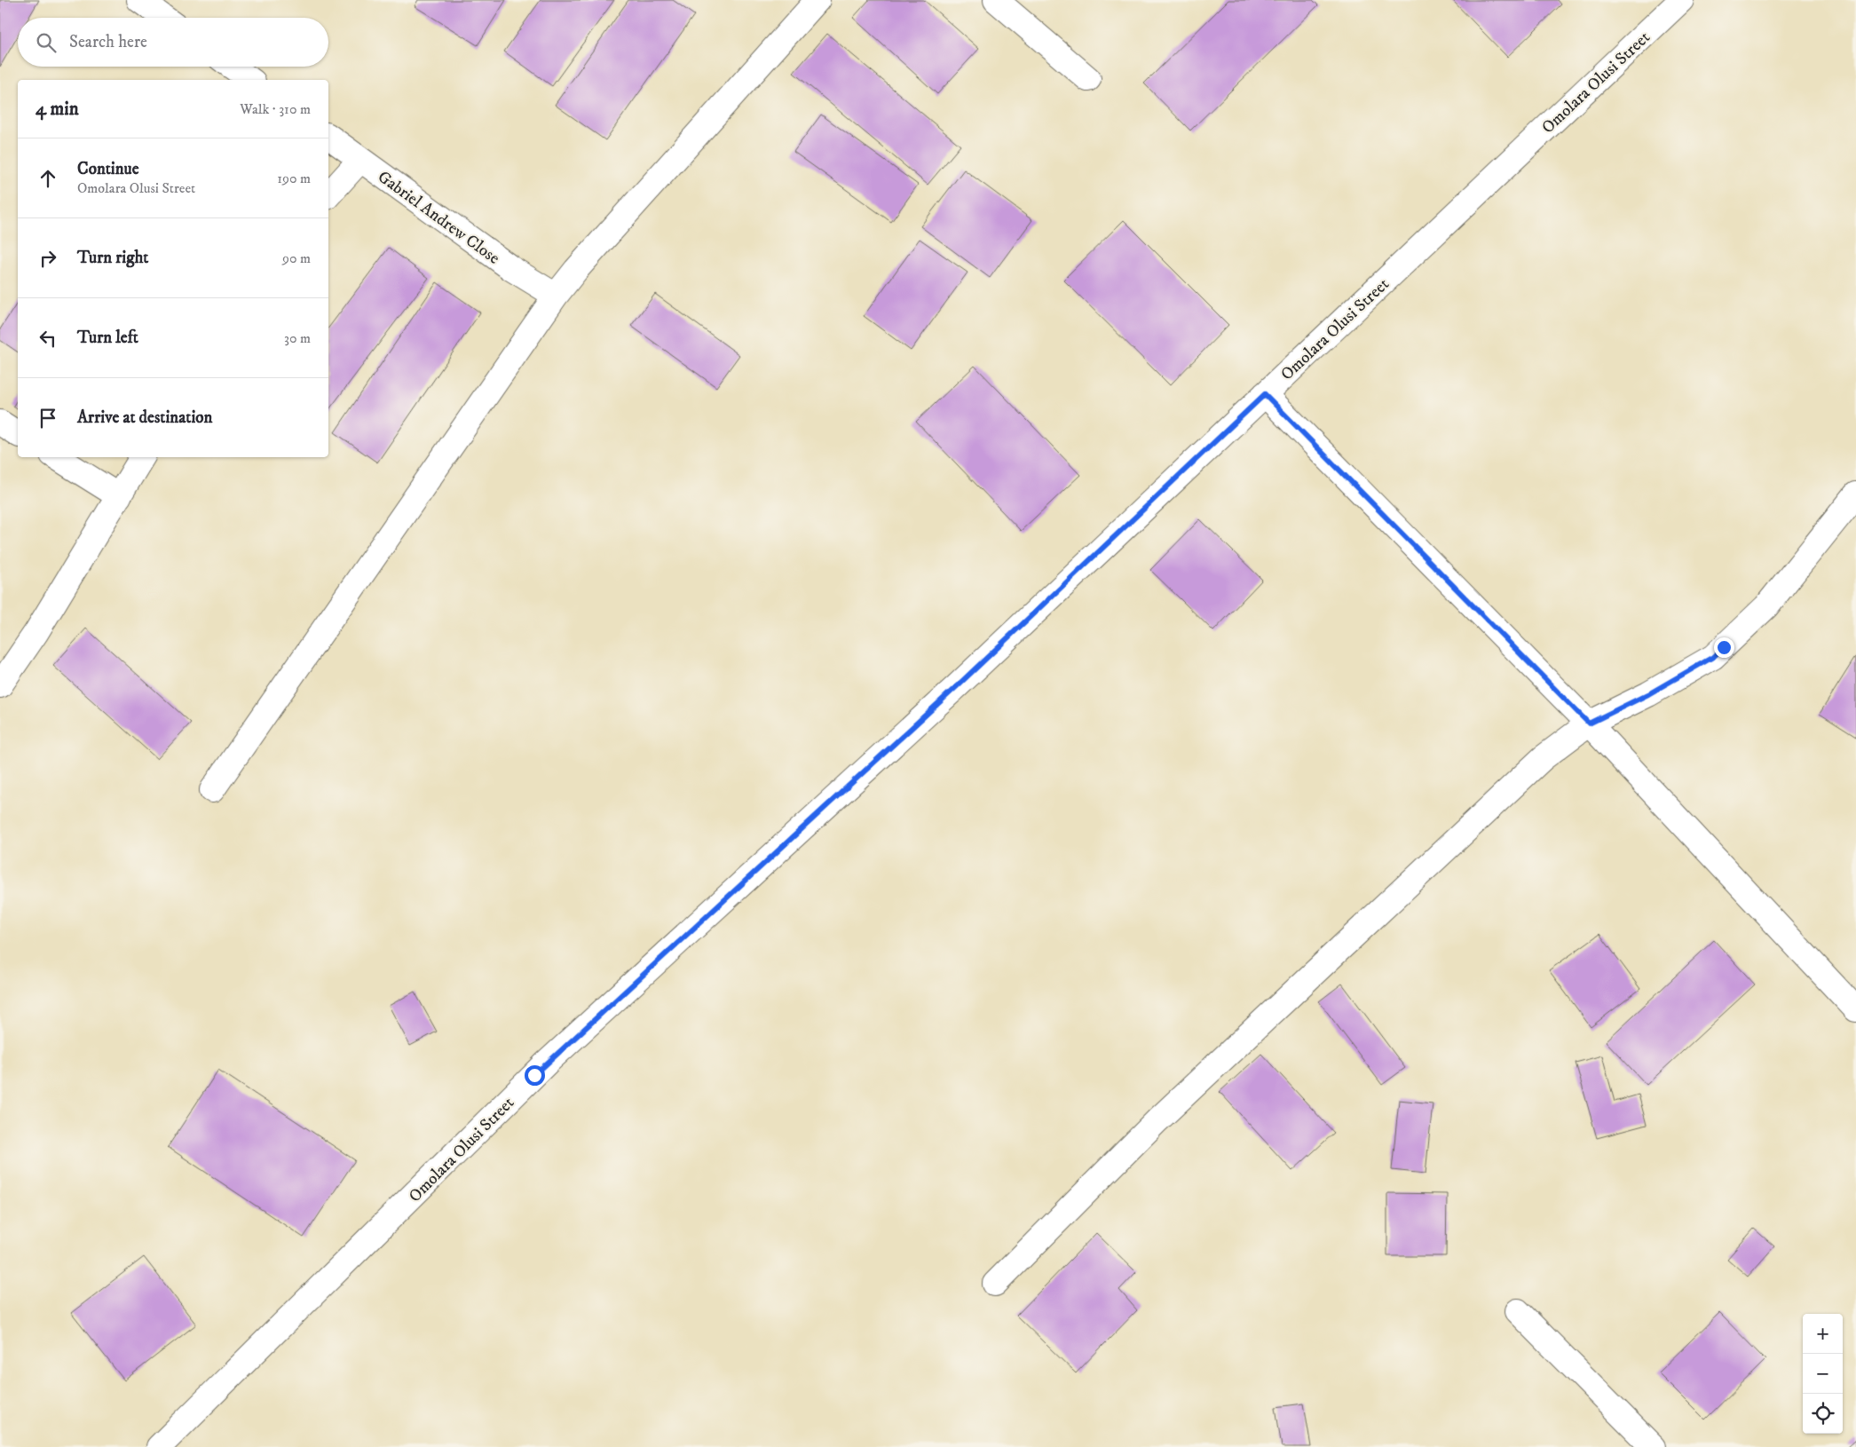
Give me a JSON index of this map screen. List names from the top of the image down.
{
  "streets": {
    "street": ["Omolara Olusi Street", "Gabriel Andrew Close"]
  },
  "page": {
    "search": "Search here",
    "heading": ["4 min", "Walk · 310 m"],
    "list": [
      ["Continue", "Omolara Olusi Street", "190 m"],
      ["Turn right", "90 m"],
      ["Turn left", "30 m"],
      "Arrive at destination"
    ],
    "map_buttons": ["+", "−"]
  }
}
